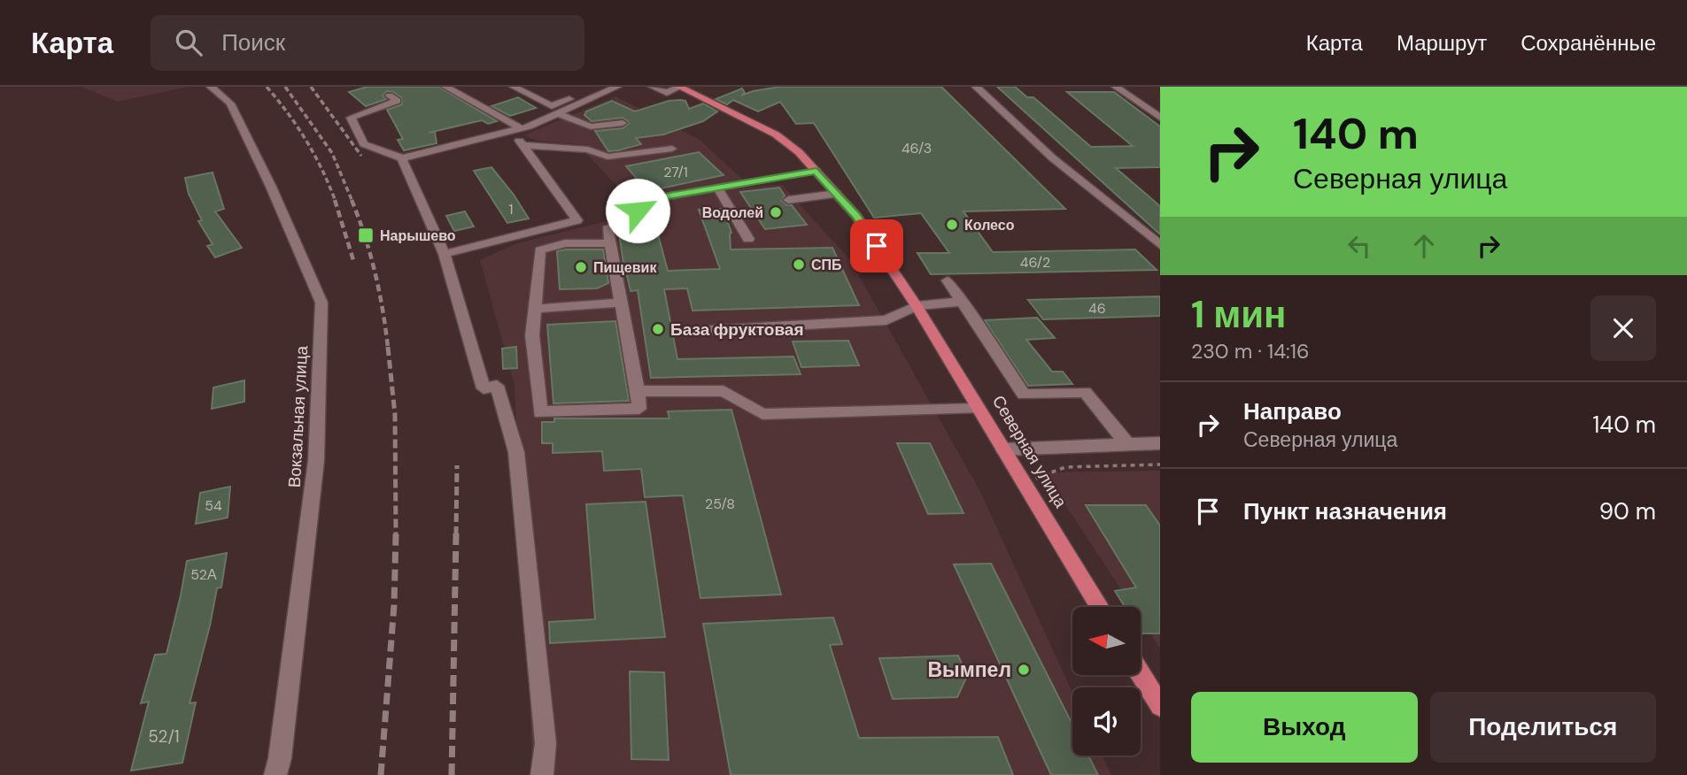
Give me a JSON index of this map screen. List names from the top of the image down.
{
  "streets": {
    "main road": ["Северная улица"],
    "street": ["Вокзальная улица"]
  },
  "places": {
    "other": [
      "Водолей",
      "Колесо",
      "СПБ",
      "Пищевик",
      "База фруктовая",
      "Вымпел"
    ],
    "transit": ["Нарышево"]
  },
  "house_numbers": [
    "46/3",
    "27/1",
    "1",
    "46/2",
    "46",
    "25/8",
    "54",
    "52А",
    "52/1"
  ],
  "north": "left",
  "page": {
    "header": "Карта",
    "search": "Поиск",
    "nav": ["Карта", "Маршрут", "Сохранённые"],
    "turn": ["140 m", "Северная улица"],
    "heading": ["1 мин", "230 m · 14:16"],
    "list": [
      {
        "name": "Направо",
        "note": "Северная улица",
        "value": "140 m"
      },
      {
        "name": "Пункт назначения",
        "value": "90 m"
      }
    ],
    "buttons": ["Выход", "Поделиться"]
  }
}
